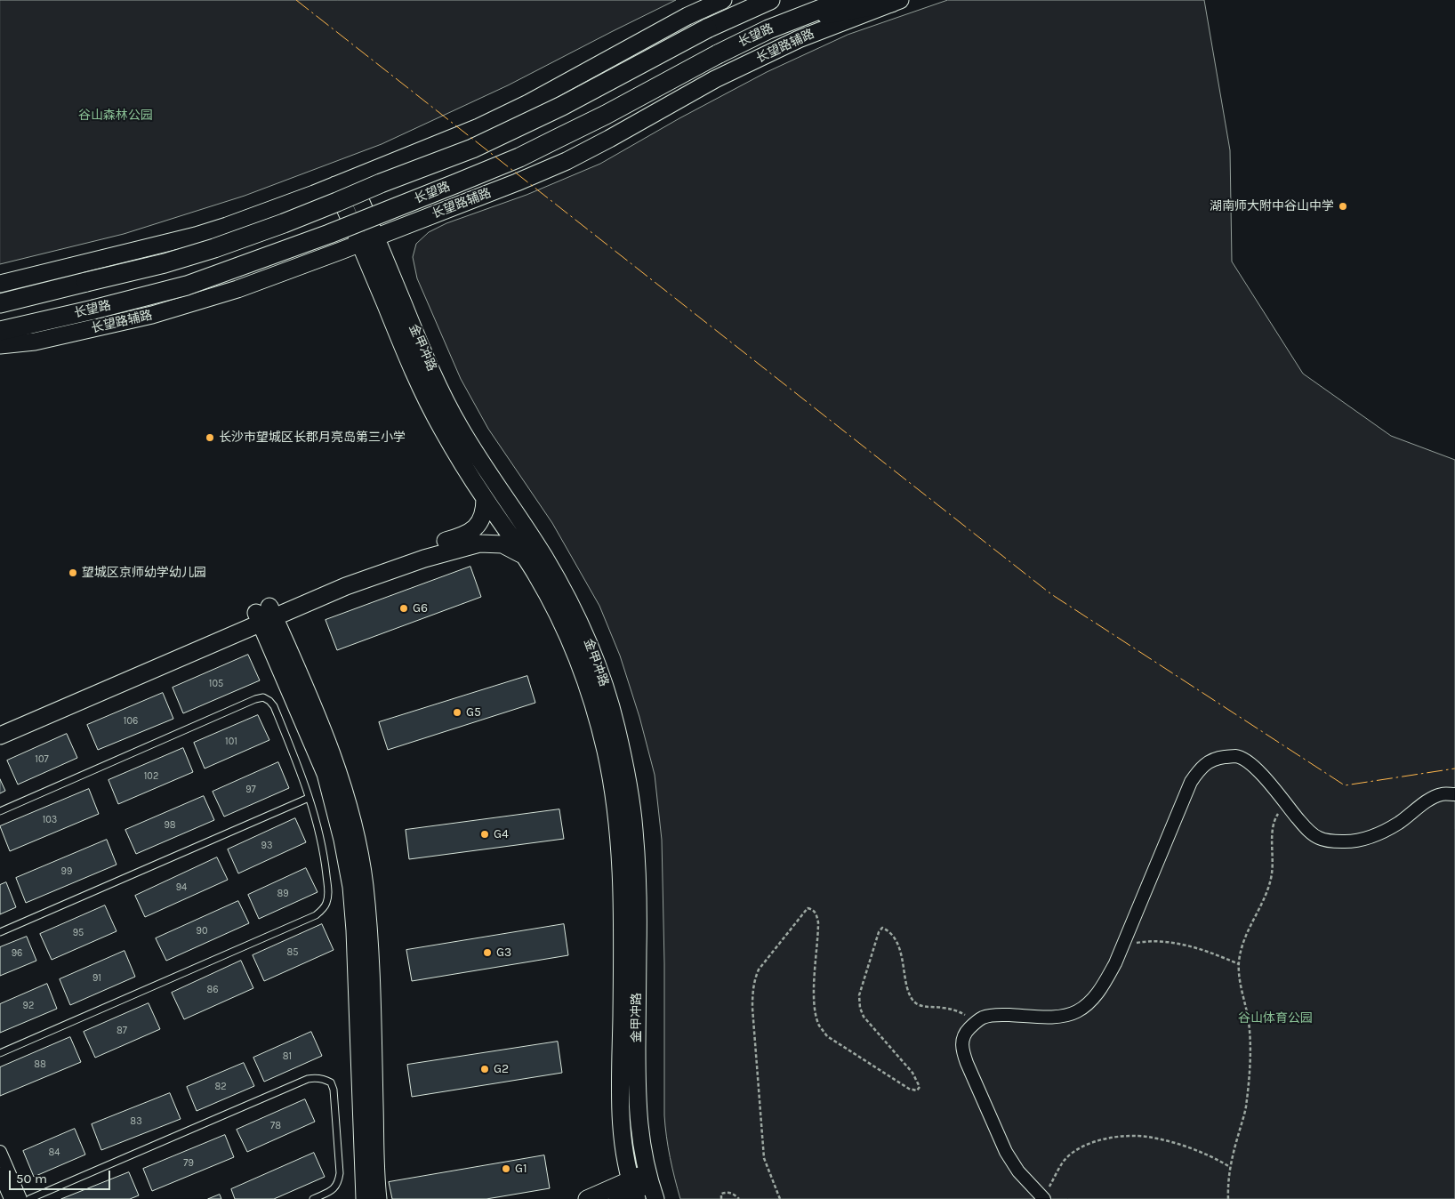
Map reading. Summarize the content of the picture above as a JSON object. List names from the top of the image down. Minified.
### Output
{"streets":{"main road":["长望路"],"street":["长望路辅路","金甲冲路"]},"crossings":[["长望路辅路","金甲冲路"]],"parks":["谷山森林公园","谷山体育公园"],"places":["湖南师大附中谷山中学","长沙市望城区长郡月亮岛第三小学","望城区京师幼学幼儿园","G6","G5","G4","G3","G2","G1"],"house_numbers":["105","106","101","107","102","97","103","98","93","99","94","89","90","95","85","96","91","86","92","87","81","88","82","83","78","84","79"],"scale_bar":"50 m"}
